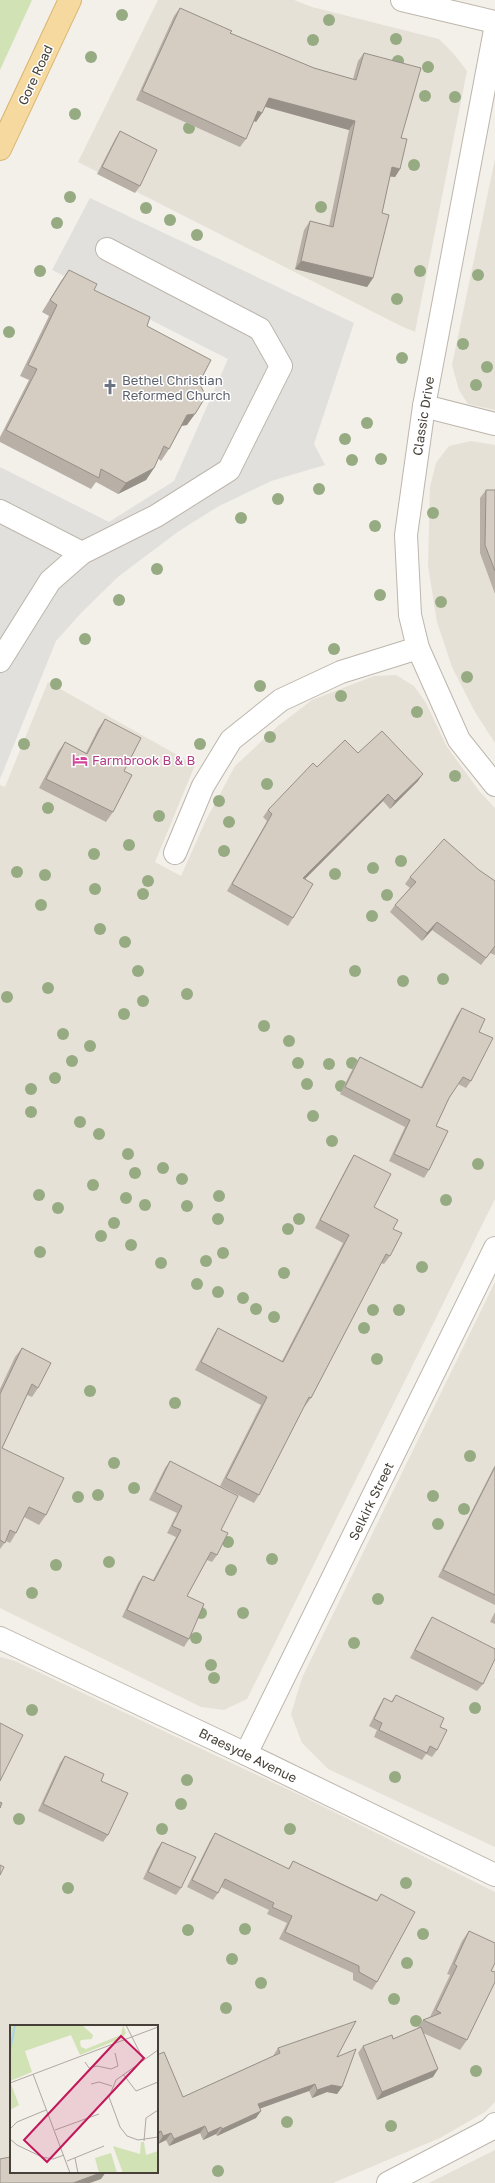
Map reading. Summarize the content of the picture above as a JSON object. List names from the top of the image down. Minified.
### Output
{"streets":{"main road":["Gore Road"],"street":["Classic Drive","Selkirk Street","Braesyde Avenue"]},"crossings":[["Selkirk Street","Braesyde Avenue"]],"places":{"church":["Bethel Christian Reformed Church"],"hotel":["Farmbrook B & B"]}}
